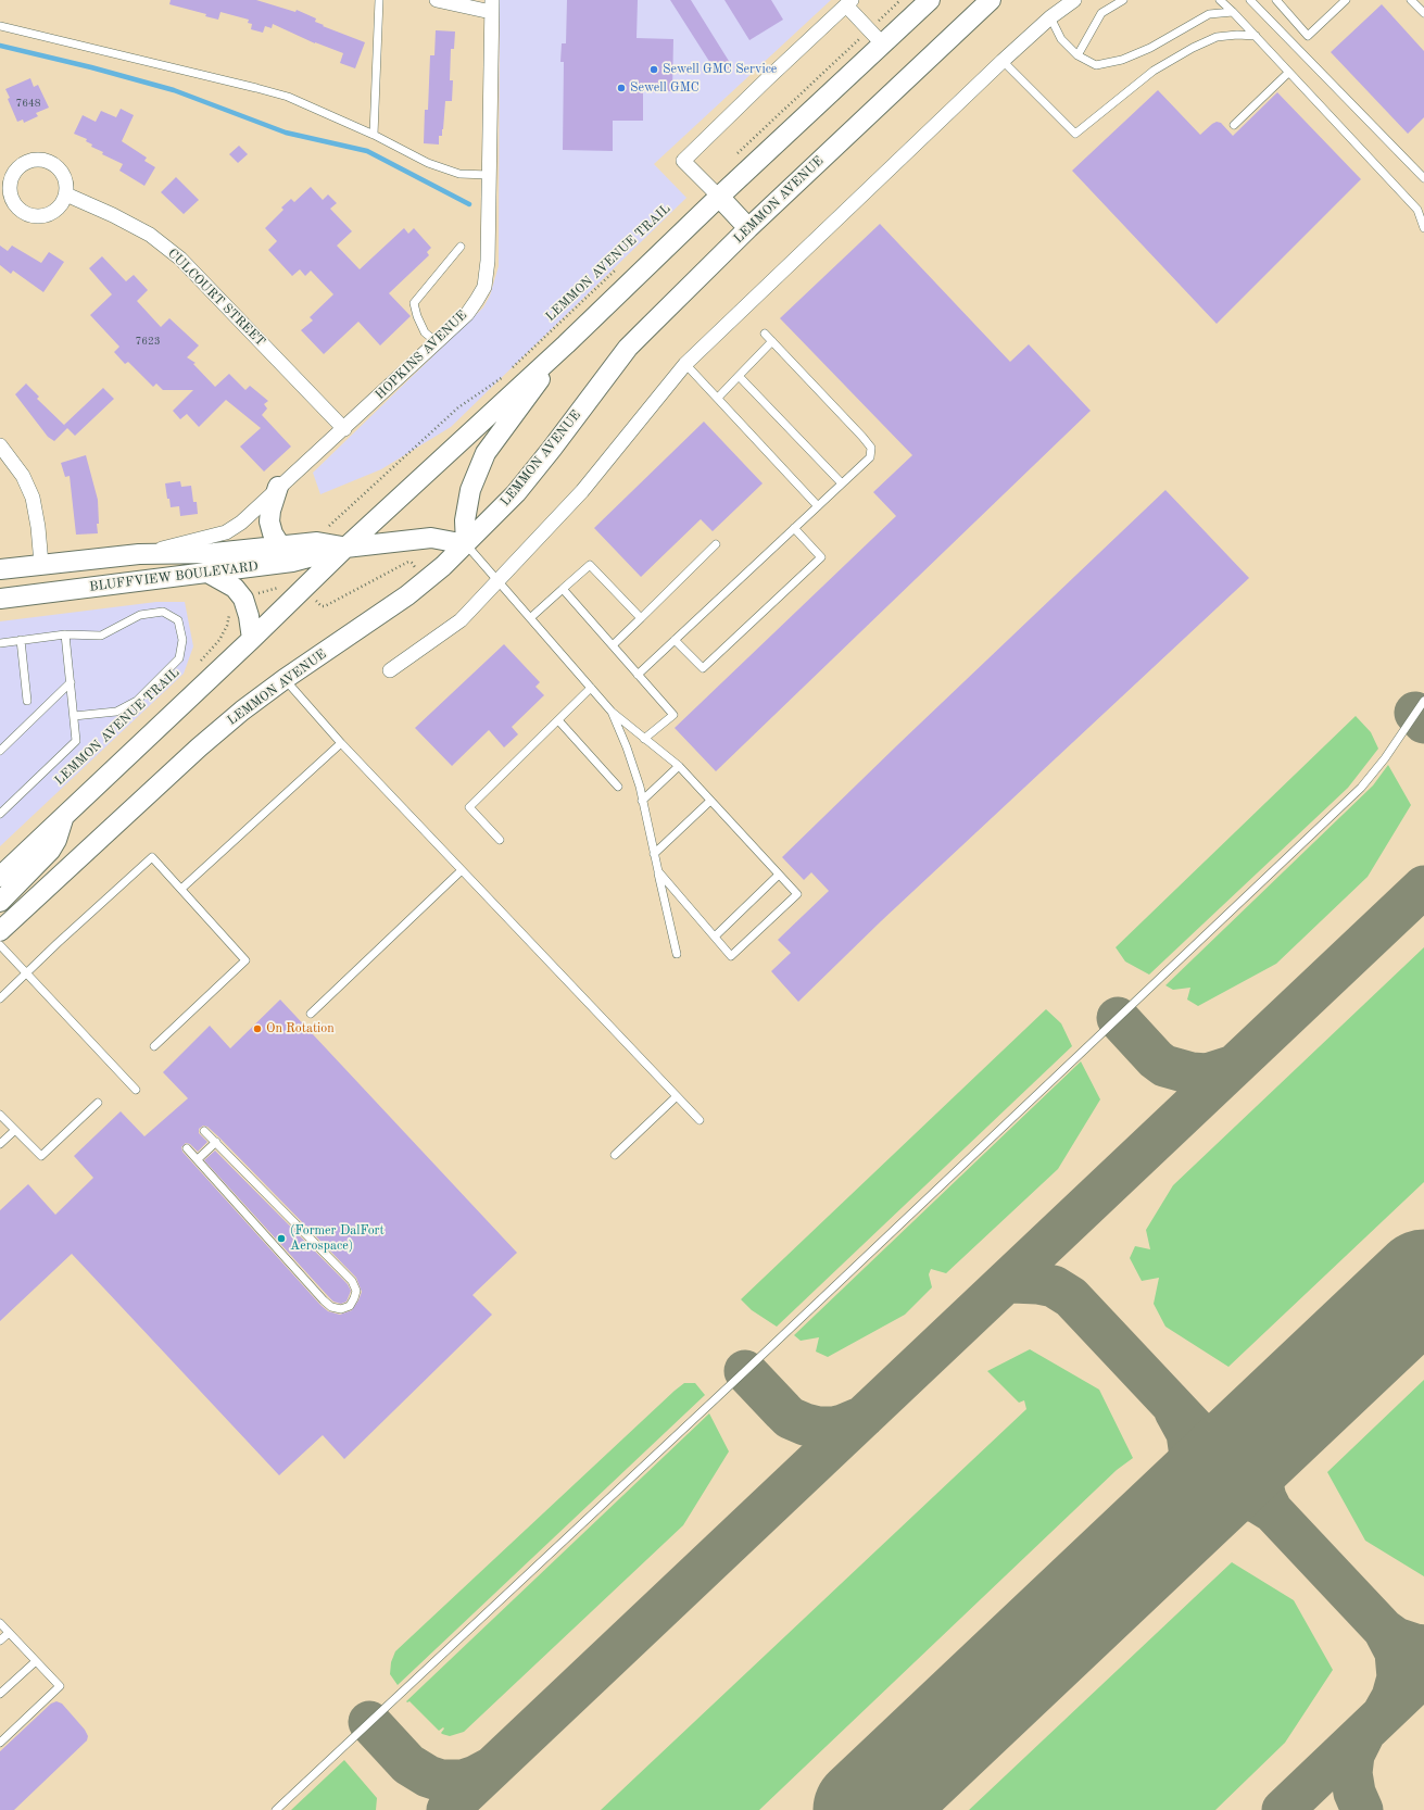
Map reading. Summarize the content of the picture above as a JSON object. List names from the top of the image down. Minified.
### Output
{"streets":{"main road":["LEMMON AVENUE","BLUFFVIEW BOULEVARD"],"street":["CULCOURT STREET","HOPKINS AVENUE"],"path":["LEMMON AVENUE TRAIL"]},"crossings":[["LEMMON AVENUE","BLUFFVIEW BOULEVARD"],["CULCOURT STREET","HOPKINS AVENUE"],["HOPKINS AVENUE","BLUFFVIEW BOULEVARD"]],"places":["Sewell GMC Service","Sewell GMC","On Rotation","(Former DalFort Aerospace)"],"house_numbers":["7648","7623"]}
